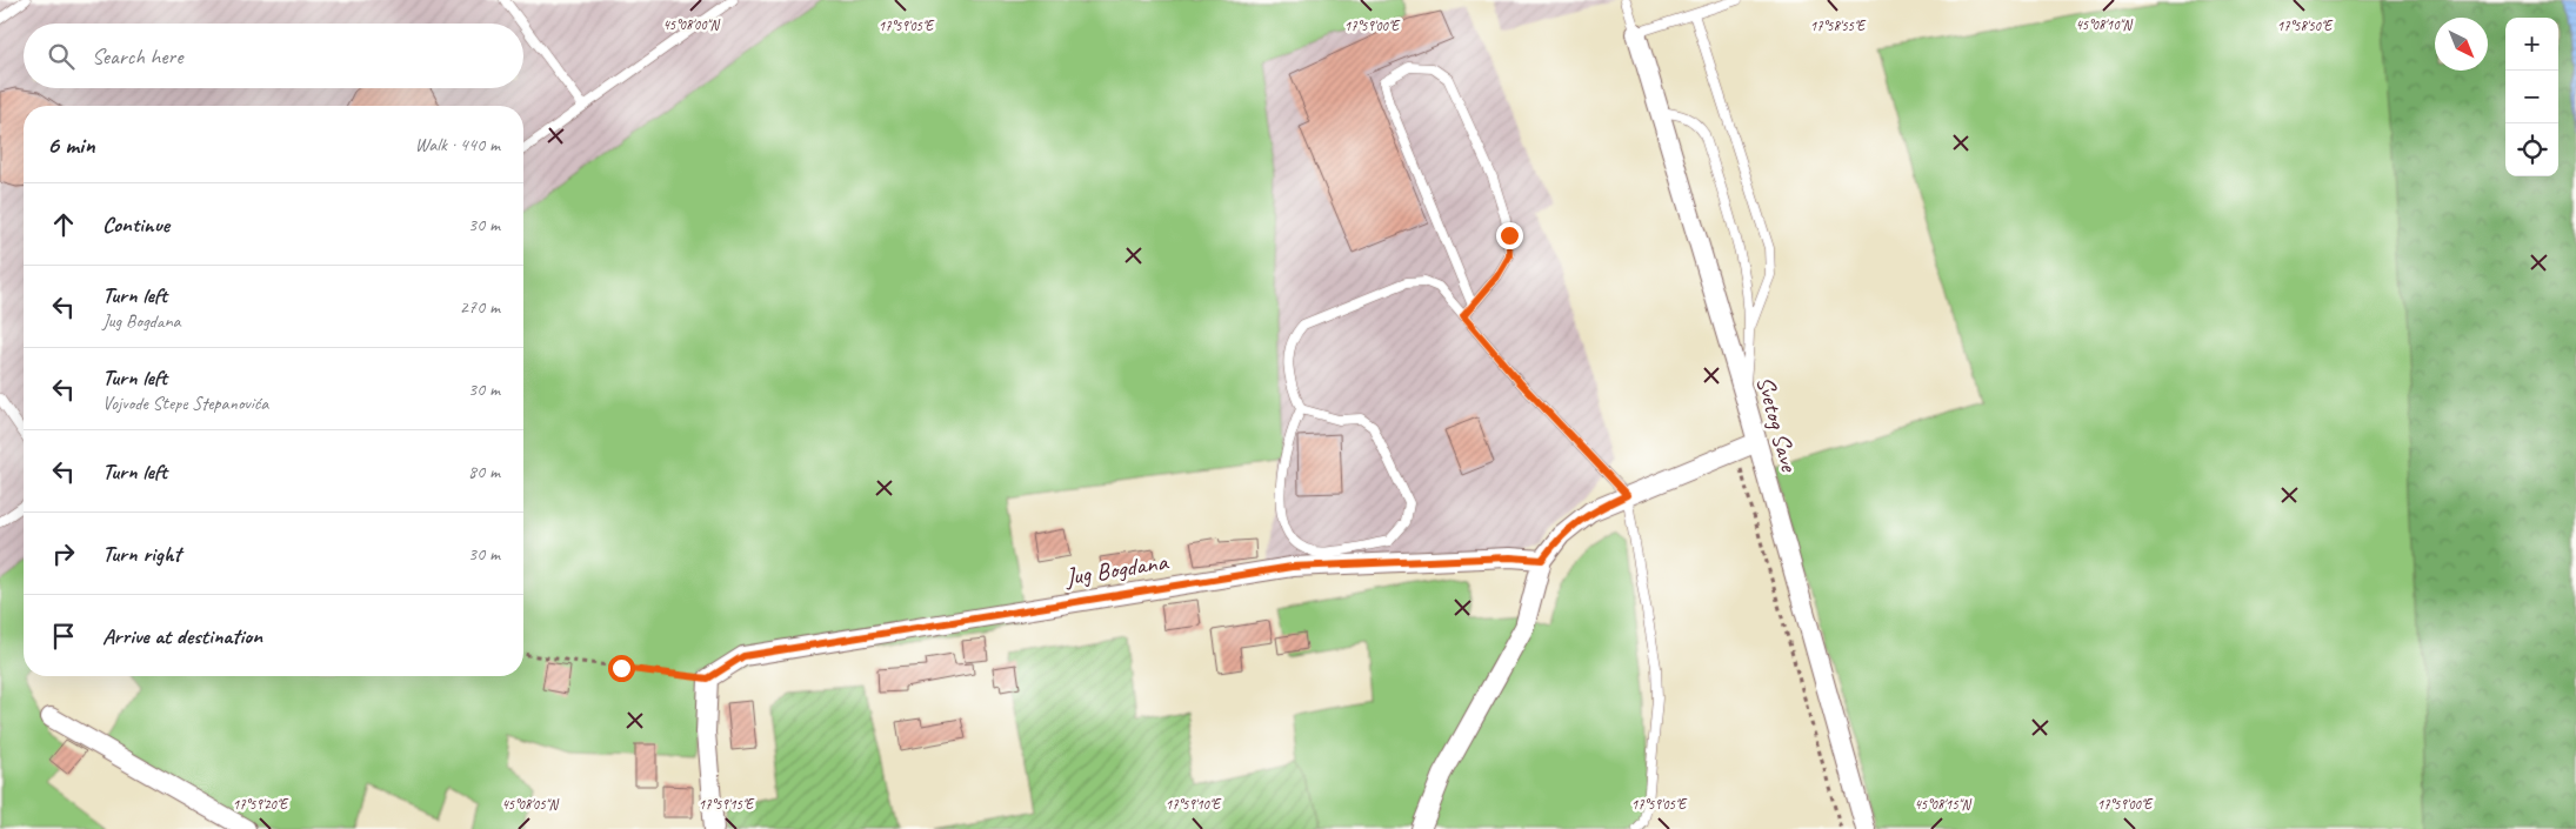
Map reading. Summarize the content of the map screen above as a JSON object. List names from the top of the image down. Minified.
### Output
{"streets":{"street":["Svetog Save","Jug Bogdana"]},"north":"bottom right","page":{"map_buttons":["+","−"],"search":"Search here","heading":["6 min","Walk · 440 m"],"list":[["Continue","30 m"],["Turn left","Jug Bogdana","270 m"],["Turn left","Vojvode Stepe Stepanovića","30 m"],["Turn left","80 m"],["Turn right","30 m"],"Arrive at destination"]},"coordinates":["45°08'00\"N","45°08'10\"N","17°59'05\"E","17°59'00\"E","17°58'55\"E","17°58'50\"E","17°59'20\"E","17°59'15\"E","17°59'10\"E","45°08'05\"N","45°08'15\"N"]}
